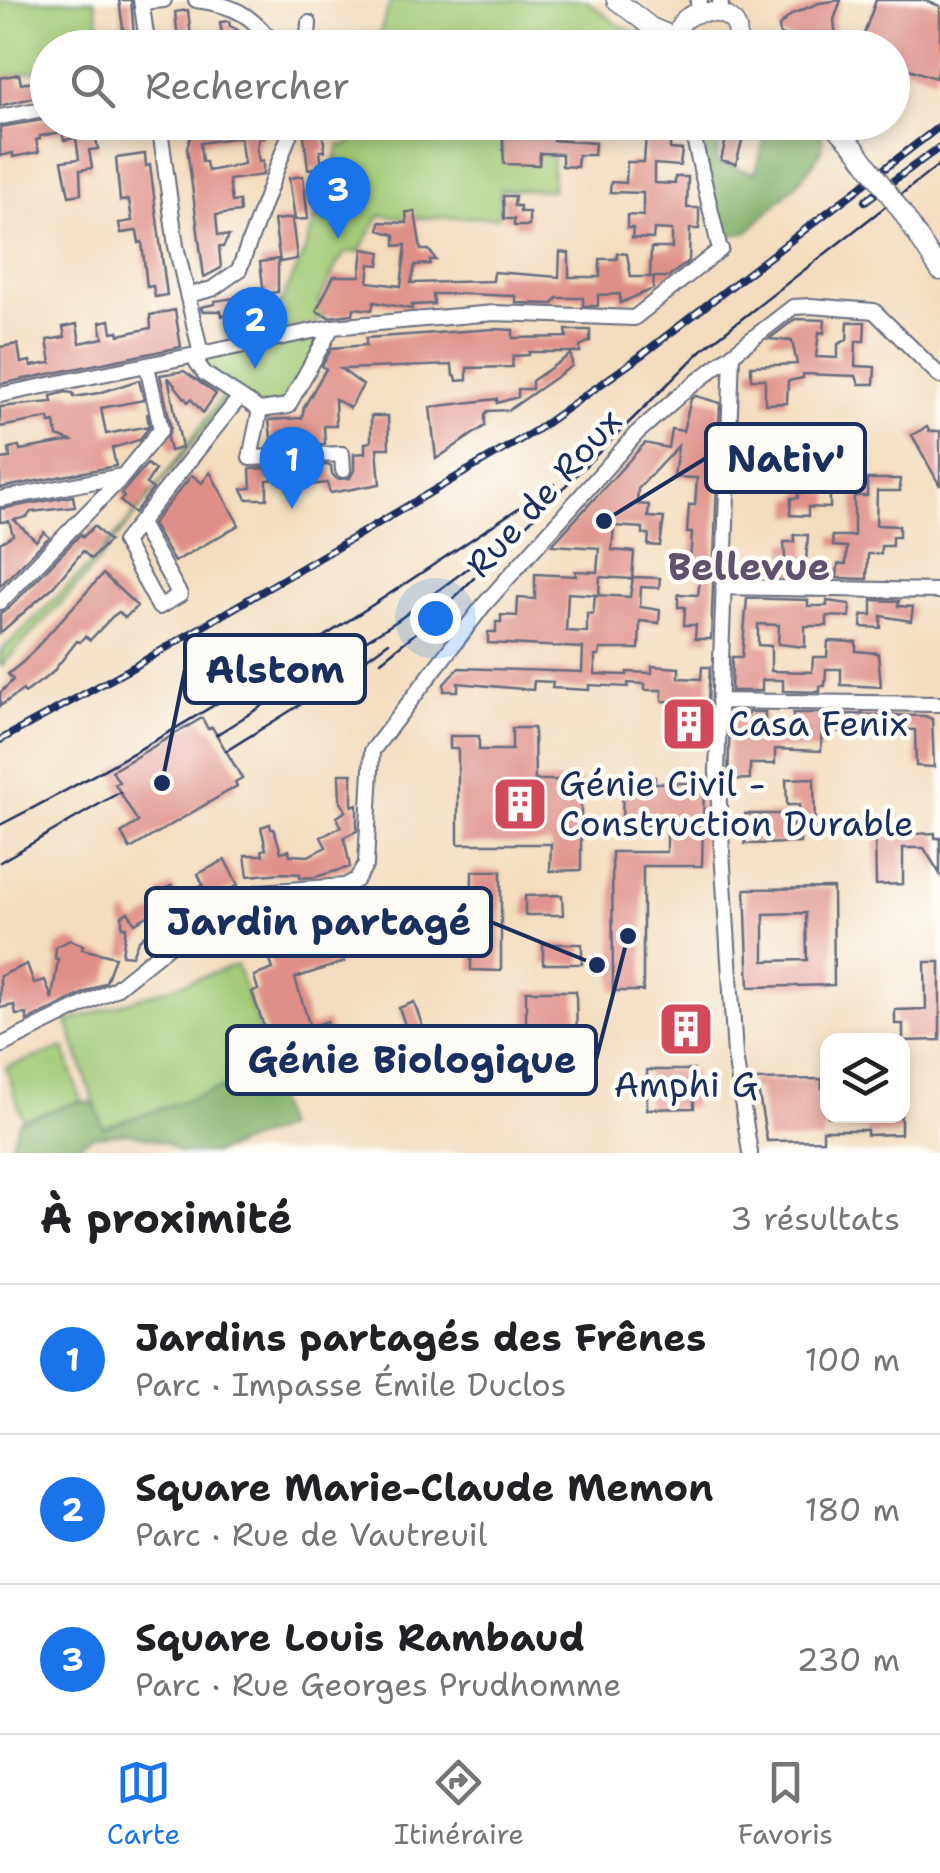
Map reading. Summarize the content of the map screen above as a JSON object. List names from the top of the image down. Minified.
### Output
{"streets":{"street":["Rue de Roux"]},"districts":["Bellevue"],"places":{"other":["Nativ'","Alstom","Génie Biologique","Jardin partagé"],"building":["Casa Fenix","Génie Civil - Construction Durable","Amphi G"]},"page":{"search":"Rechercher","pins":["3","2","1"],"heading":["À proximité","3 résultats"],"list":[{"mark":"1","name":"Jardins partagés des Frênes","note":"Parc · Impasse Émile Duclos","value":"100 m"},{"mark":"2","name":"Square Marie-Claude Memon","note":"Parc · Rue de Vautreuil","value":"180 m"},{"mark":"3","name":"Square Louis Rambaud","note":"Parc · Rue Georges Prudhomme","value":"230 m"}],"nav":["Carte","Itinéraire","Favoris"]}}
